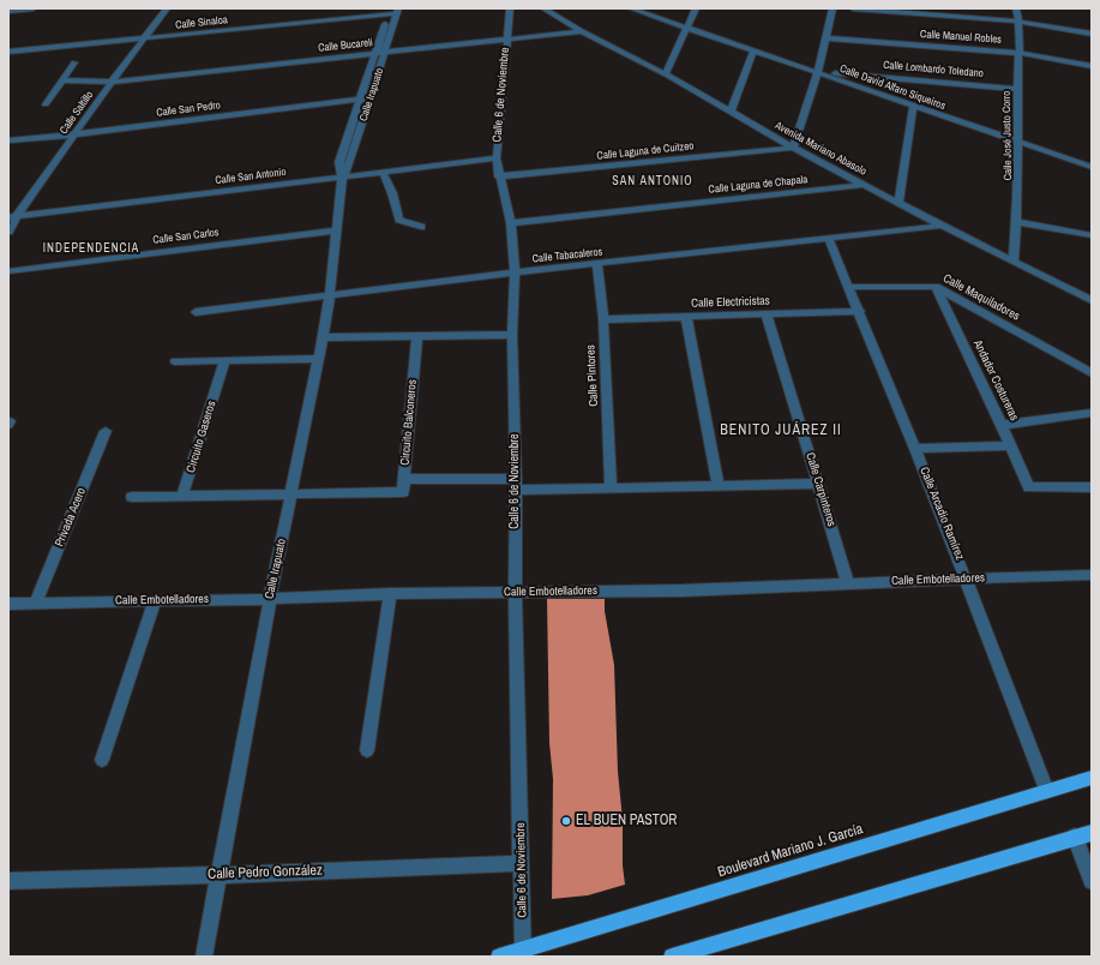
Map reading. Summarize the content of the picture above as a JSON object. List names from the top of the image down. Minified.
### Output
{"streets":{"main road":["Boulevard Mariano J. García"],"street":["Calle Sinaloa","Calle Manuel Robles","Calle Bucareli","Calle Lombardo Toledano","Calle David Alfaro Siqueiros","Calle Irapuato","Calle 6 de Noviembre","Calle San Pedro","Calle Saltillo","Calle José Justo Corro","Avenida Mariano Abasolo","Calle Laguna de Cuitzeo","Calle San Antonio","Calle Laguna de Chapala","Calle San Carlos","Calle Tabacaleros","Calle Maquiladores","Calle Electricistas","Calle Pintores","Andador Costureras","Circuito Balconeros","Circuito Gaseros","Calle Carpinteros","Calle Arcadio Ramírez","Privada Acero","Calle Embotelladores","Calle Pedro González"]},"crossings":[["Calle Sinaloa","Calle Irapuato"],["Calle Sinaloa","Calle Saltillo"],["Calle Manuel Robles","Calle José Justo Corro"],["Calle Bucareli","Calle Irapuato"],["Calle Bucareli","Calle 6 de Noviembre"],["Calle Bucareli","Calle Saltillo"],["Calle Bucareli","Avenida Mariano Abasolo"],["Calle Lombardo Toledano","Calle David Alfaro Siqueiros"],["Calle Lombardo Toledano","Calle José Justo Corro"],["Calle David Alfaro Siqueiros","Calle José Justo Corro"],["Calle Irapuato","Calle San Pedro"],["Calle Irapuato","Calle San Antonio"],["Calle Irapuato","Calle San Carlos"],["Calle Irapuato","Calle Tabacaleros"],["Calle Irapuato","Circuito Balconeros"],["Calle Irapuato","Calle Embotelladores"],["Calle Irapuato","Calle Pedro González"],["Calle 6 de Noviembre","Calle Laguna de Cuitzeo"],["Calle 6 de Noviembre","Calle San Antonio"],["Calle 6 de Noviembre","Calle Laguna de Chapala"],["Calle 6 de Noviembre","Calle Tabacaleros"],["Calle 6 de Noviembre","Calle Embotelladores"],["Calle 6 de Noviembre","Boulevard Mariano J. García"],["Calle 6 de Noviembre","Calle Pedro González"],["Calle San Pedro","Calle Saltillo"],["Calle Saltillo","Calle San Antonio"],["Calle José Justo Corro","Avenida Mariano Abasolo"],["Avenida Mariano Abasolo","Calle Laguna de Cuitzeo"],["Avenida Mariano Abasolo","Calle Laguna de Chapala"],["Avenida Mariano Abasolo","Calle Tabacaleros"],["Calle Tabacaleros","Calle Pintores"],["Calle Tabacaleros","Calle Arcadio Ramírez"],["Calle Maquiladores","Andador Costureras"],["Calle Maquiladores","Calle Arcadio Ramírez"],["Calle Electricistas","Calle Pintores"],["Calle Electricistas","Calle Carpinteros"],["Calle Electricistas","Calle Arcadio Ramírez"],["Calle Carpinteros","Calle Embotelladores"],["Calle Arcadio Ramírez","Calle Embotelladores"],["Calle Arcadio Ramírez","Boulevard Mariano J. García"],["Privada Acero","Calle Embotelladores"]],"districts":["SAN ANTONIO","INDEPENDENCIA","BENITO JUÁREZ II"],"places":["EL BUEN PASTOR"]}
